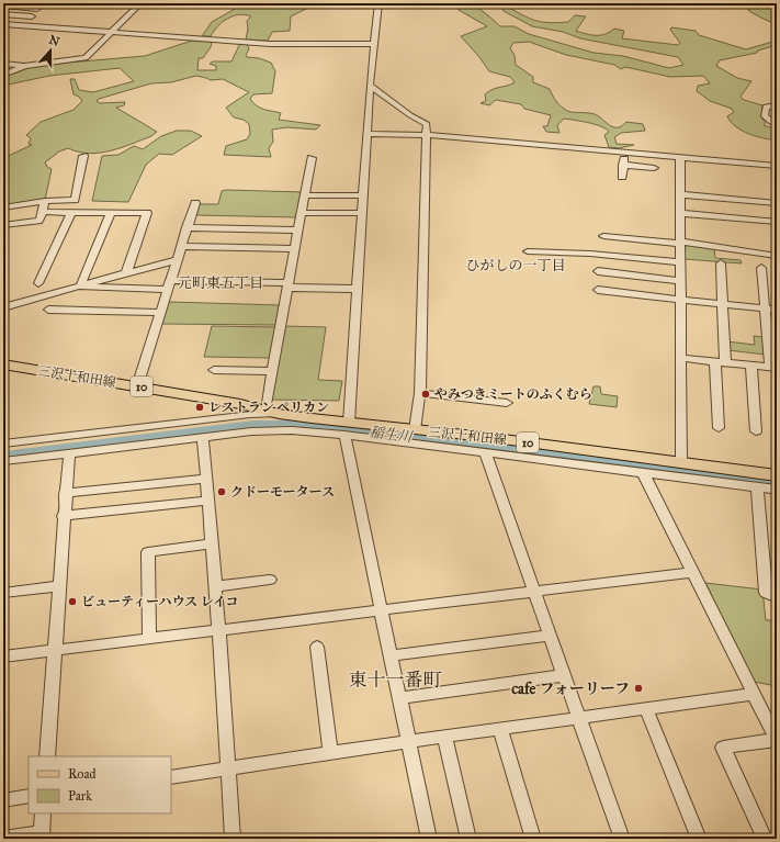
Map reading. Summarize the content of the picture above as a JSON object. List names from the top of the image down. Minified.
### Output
{"streets":{"main road":["三沢十和田線","10"]},"crossings":[["三沢十和田線","10"]],"districts":["ひがしの一丁目","元町東五丁目","東十一番町"],"water":["稲生川"],"places":["やみつきミートのふくむら","レストラン ペリカン","クドーモータース","ビューティーハウス レイコ","cafe フォーリーフ"],"legend":["Road","Park"],"north":"top"}
